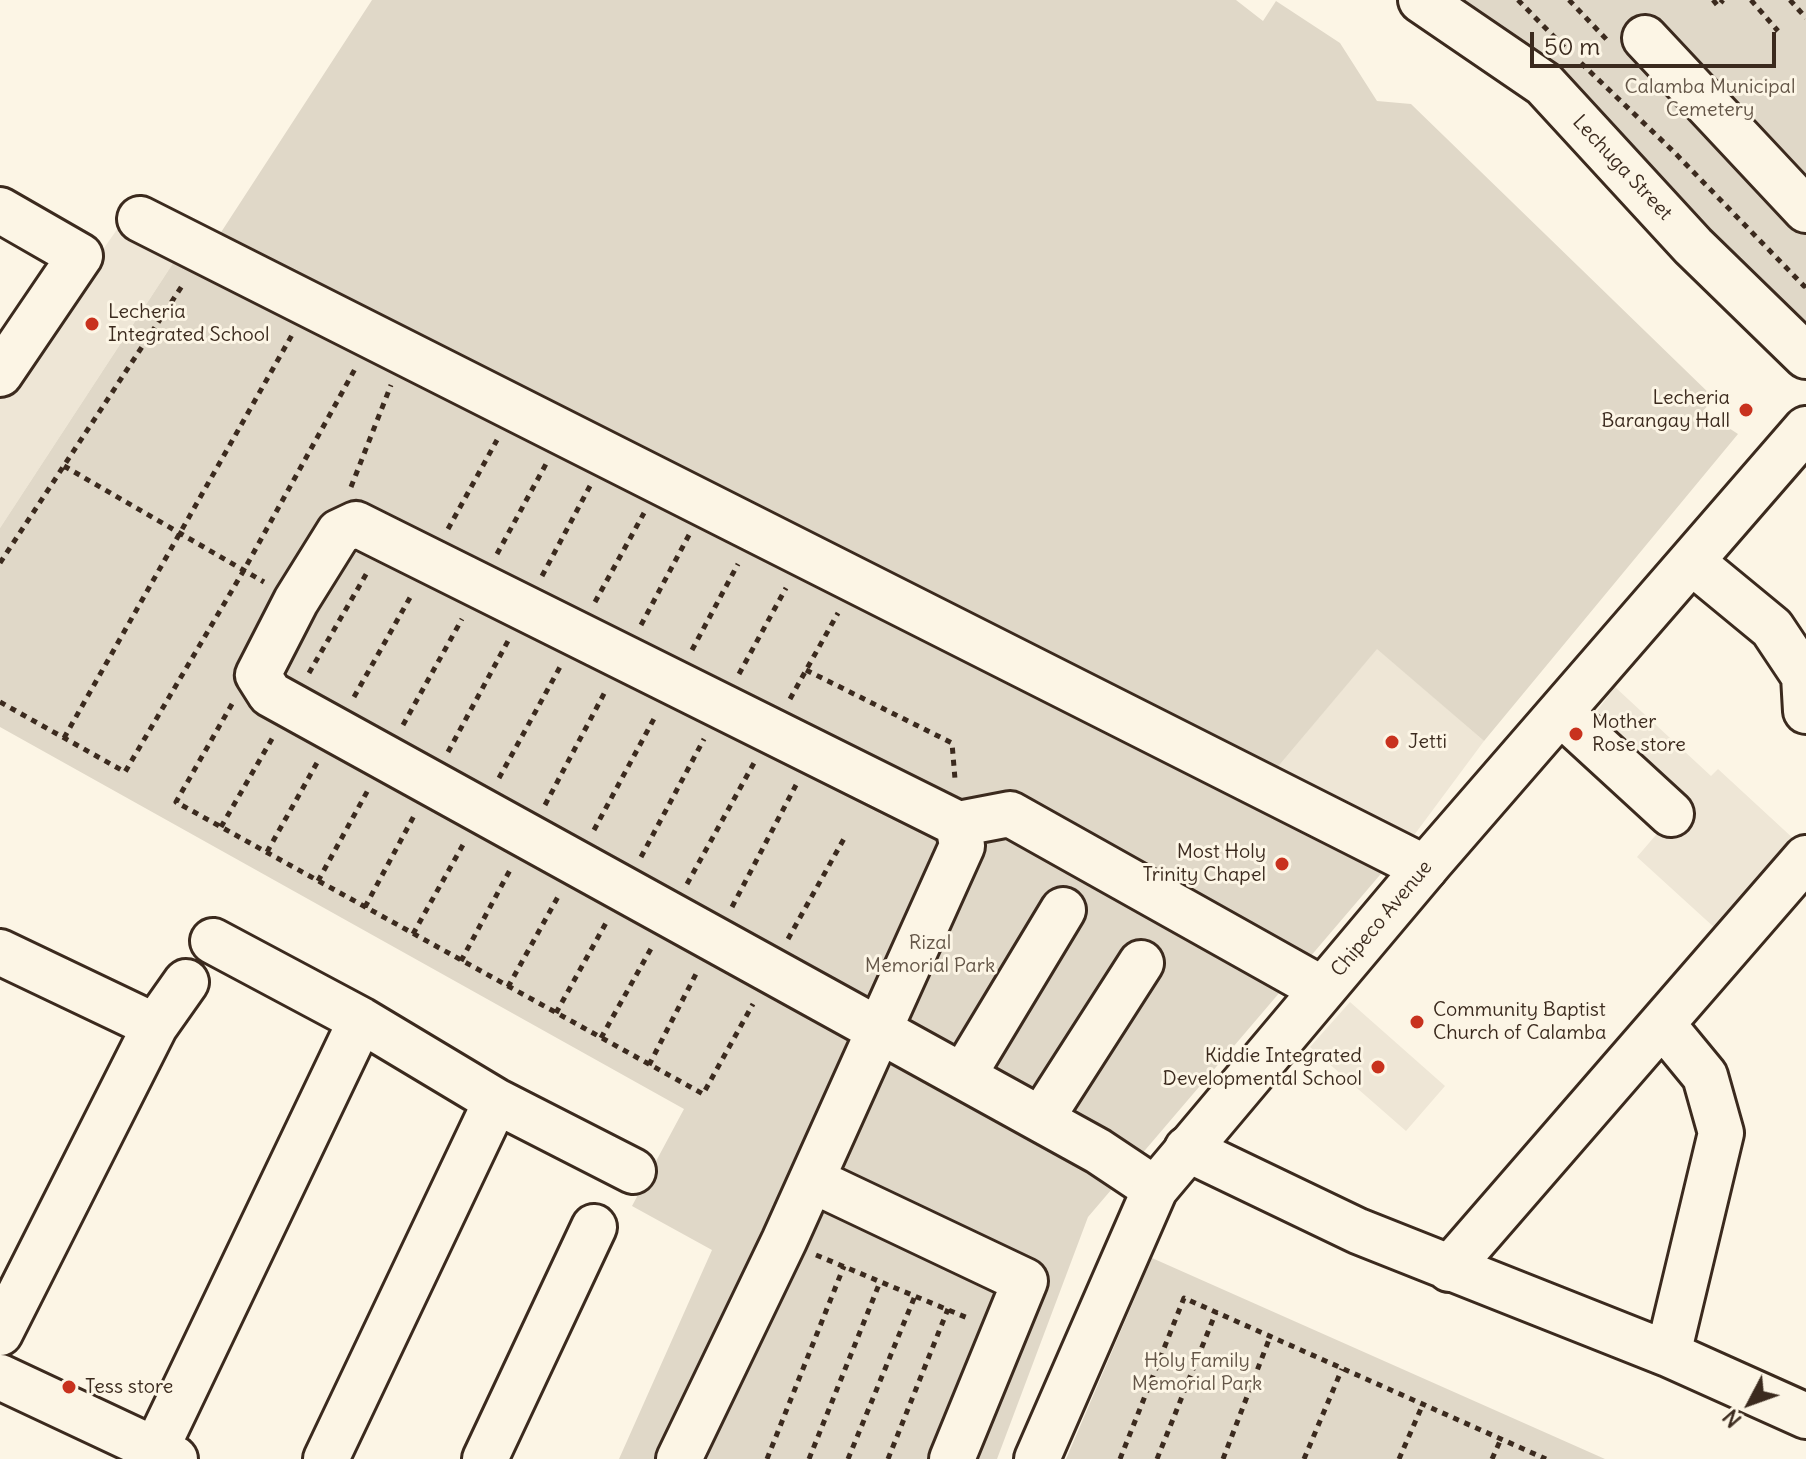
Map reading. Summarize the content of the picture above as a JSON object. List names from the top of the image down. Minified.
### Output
{"streets":{"street":["Lechuga Street","Chipeco Avenue"]},"parks":["Calamba Municipal Cemetery","Rizal Memorial Park","Holy Family Memorial Park"],"places":["Lecheria Integrated School","Lecheria Barangay Hall","Mother Rose store","Jetti","Most Holy Trinity Chapel","Community Baptist Church of Calamba","Kiddie Integrated Developmental School","Tess store"],"scale_bar":"50 m","north":"bottom left"}
